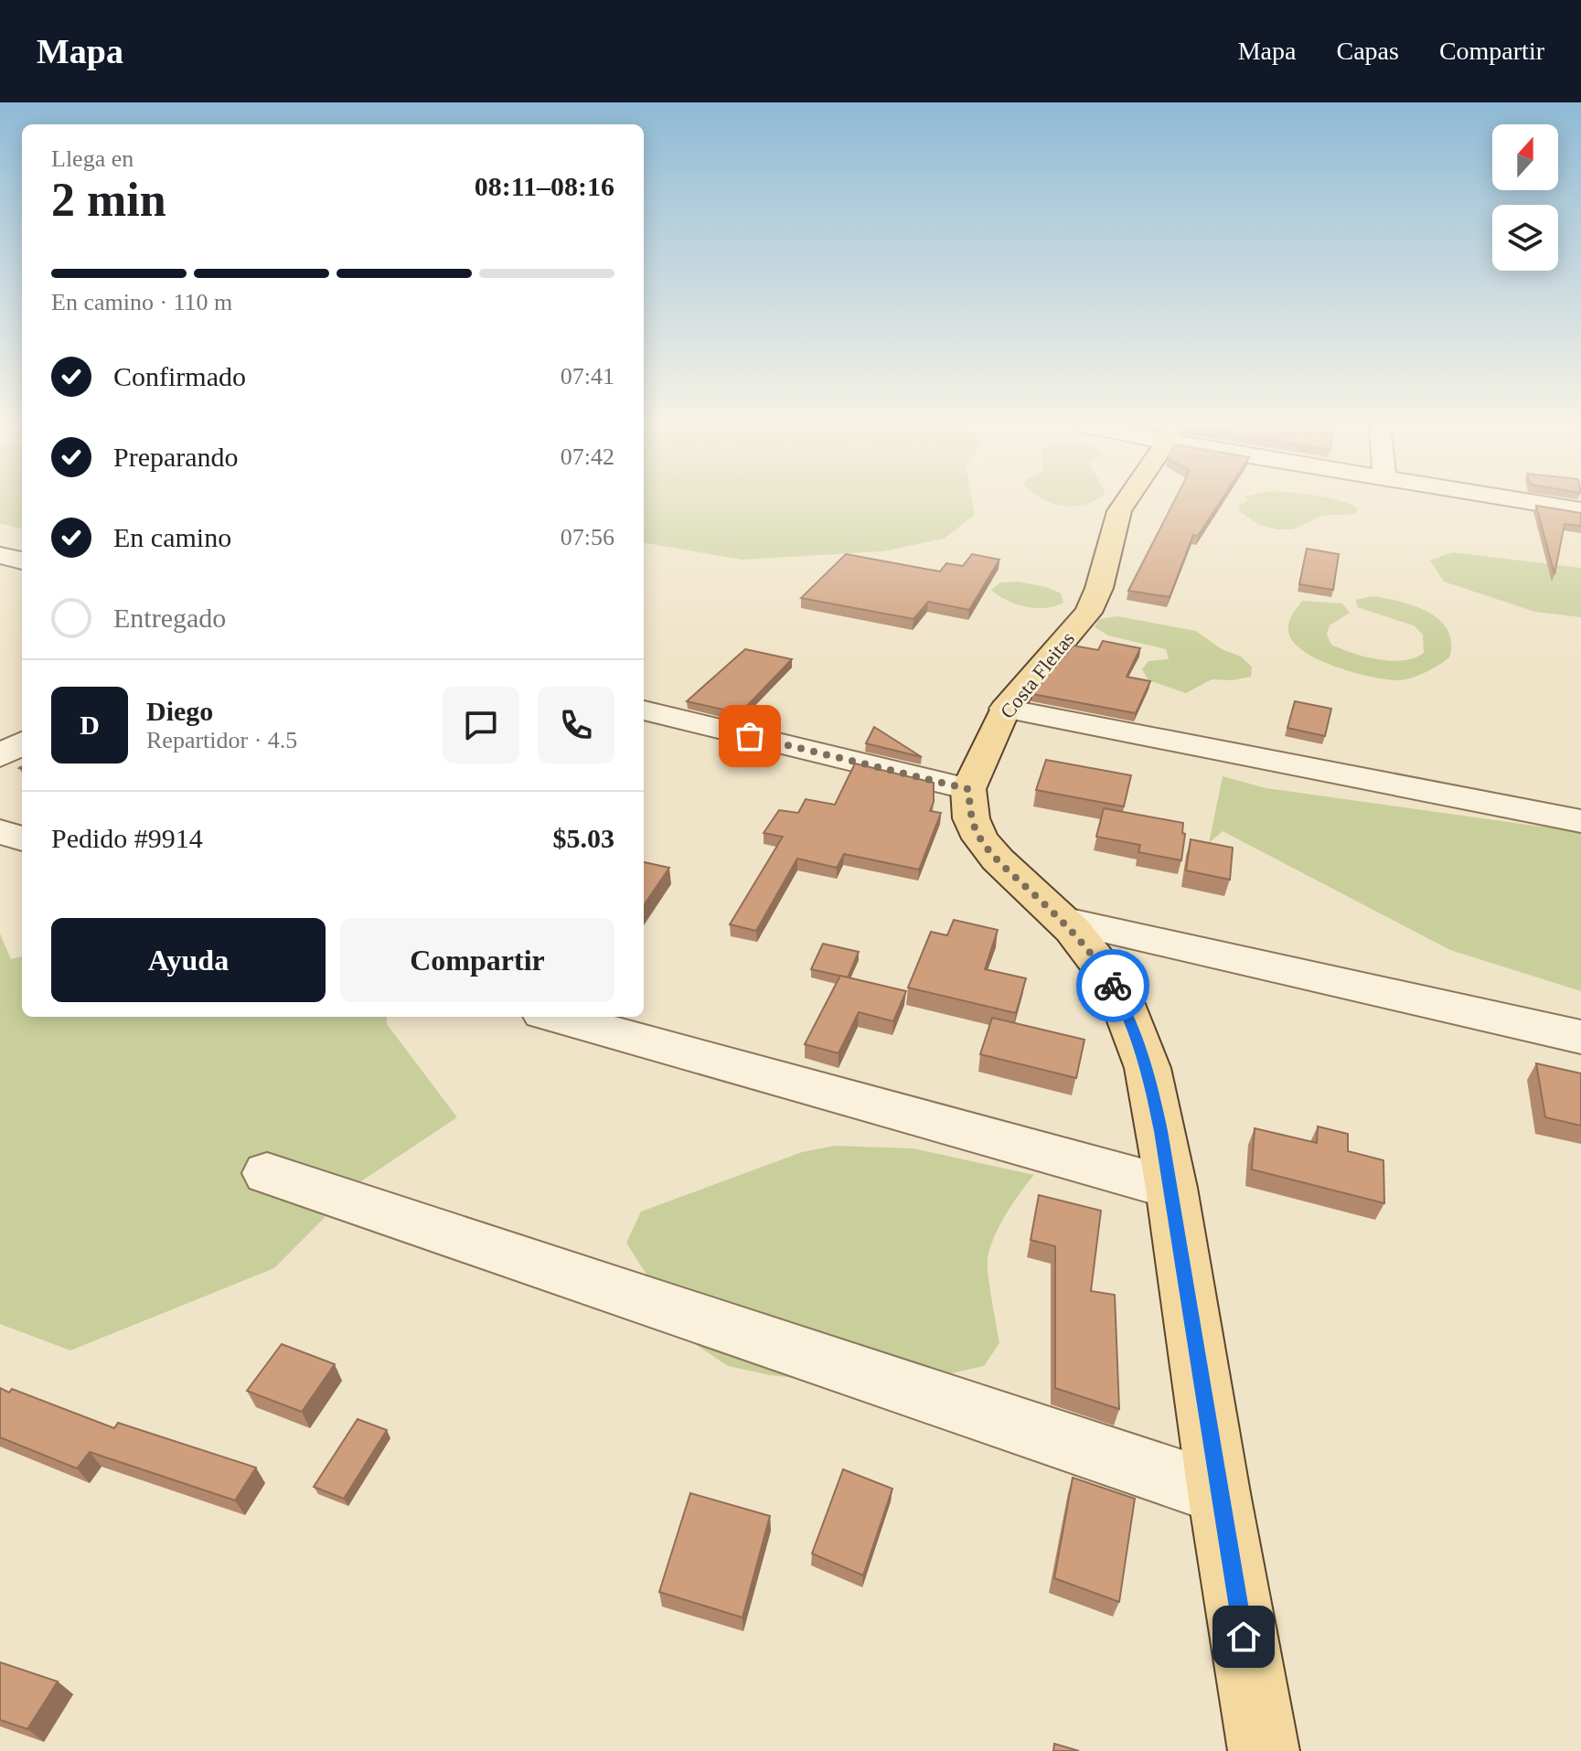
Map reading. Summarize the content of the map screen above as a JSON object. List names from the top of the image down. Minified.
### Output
{"streets":{"main road":["Costa Fleitas"]},"north":"top","page":{"header":"Mapa","nav":["Mapa","Capas","Compartir"],"heading":["2 min","Llega en","08:11–08:16"],"panel":["Diego","Repartidor · 4.5","Pedido #9914","$5.03"],"bar":"En camino · 110 m","list":[["Confirmado","07:41"],["Preparando","07:42"],["En camino","07:56"],"Entregado"],"round":"D","buttons":["Ayuda","Compartir"]}}
